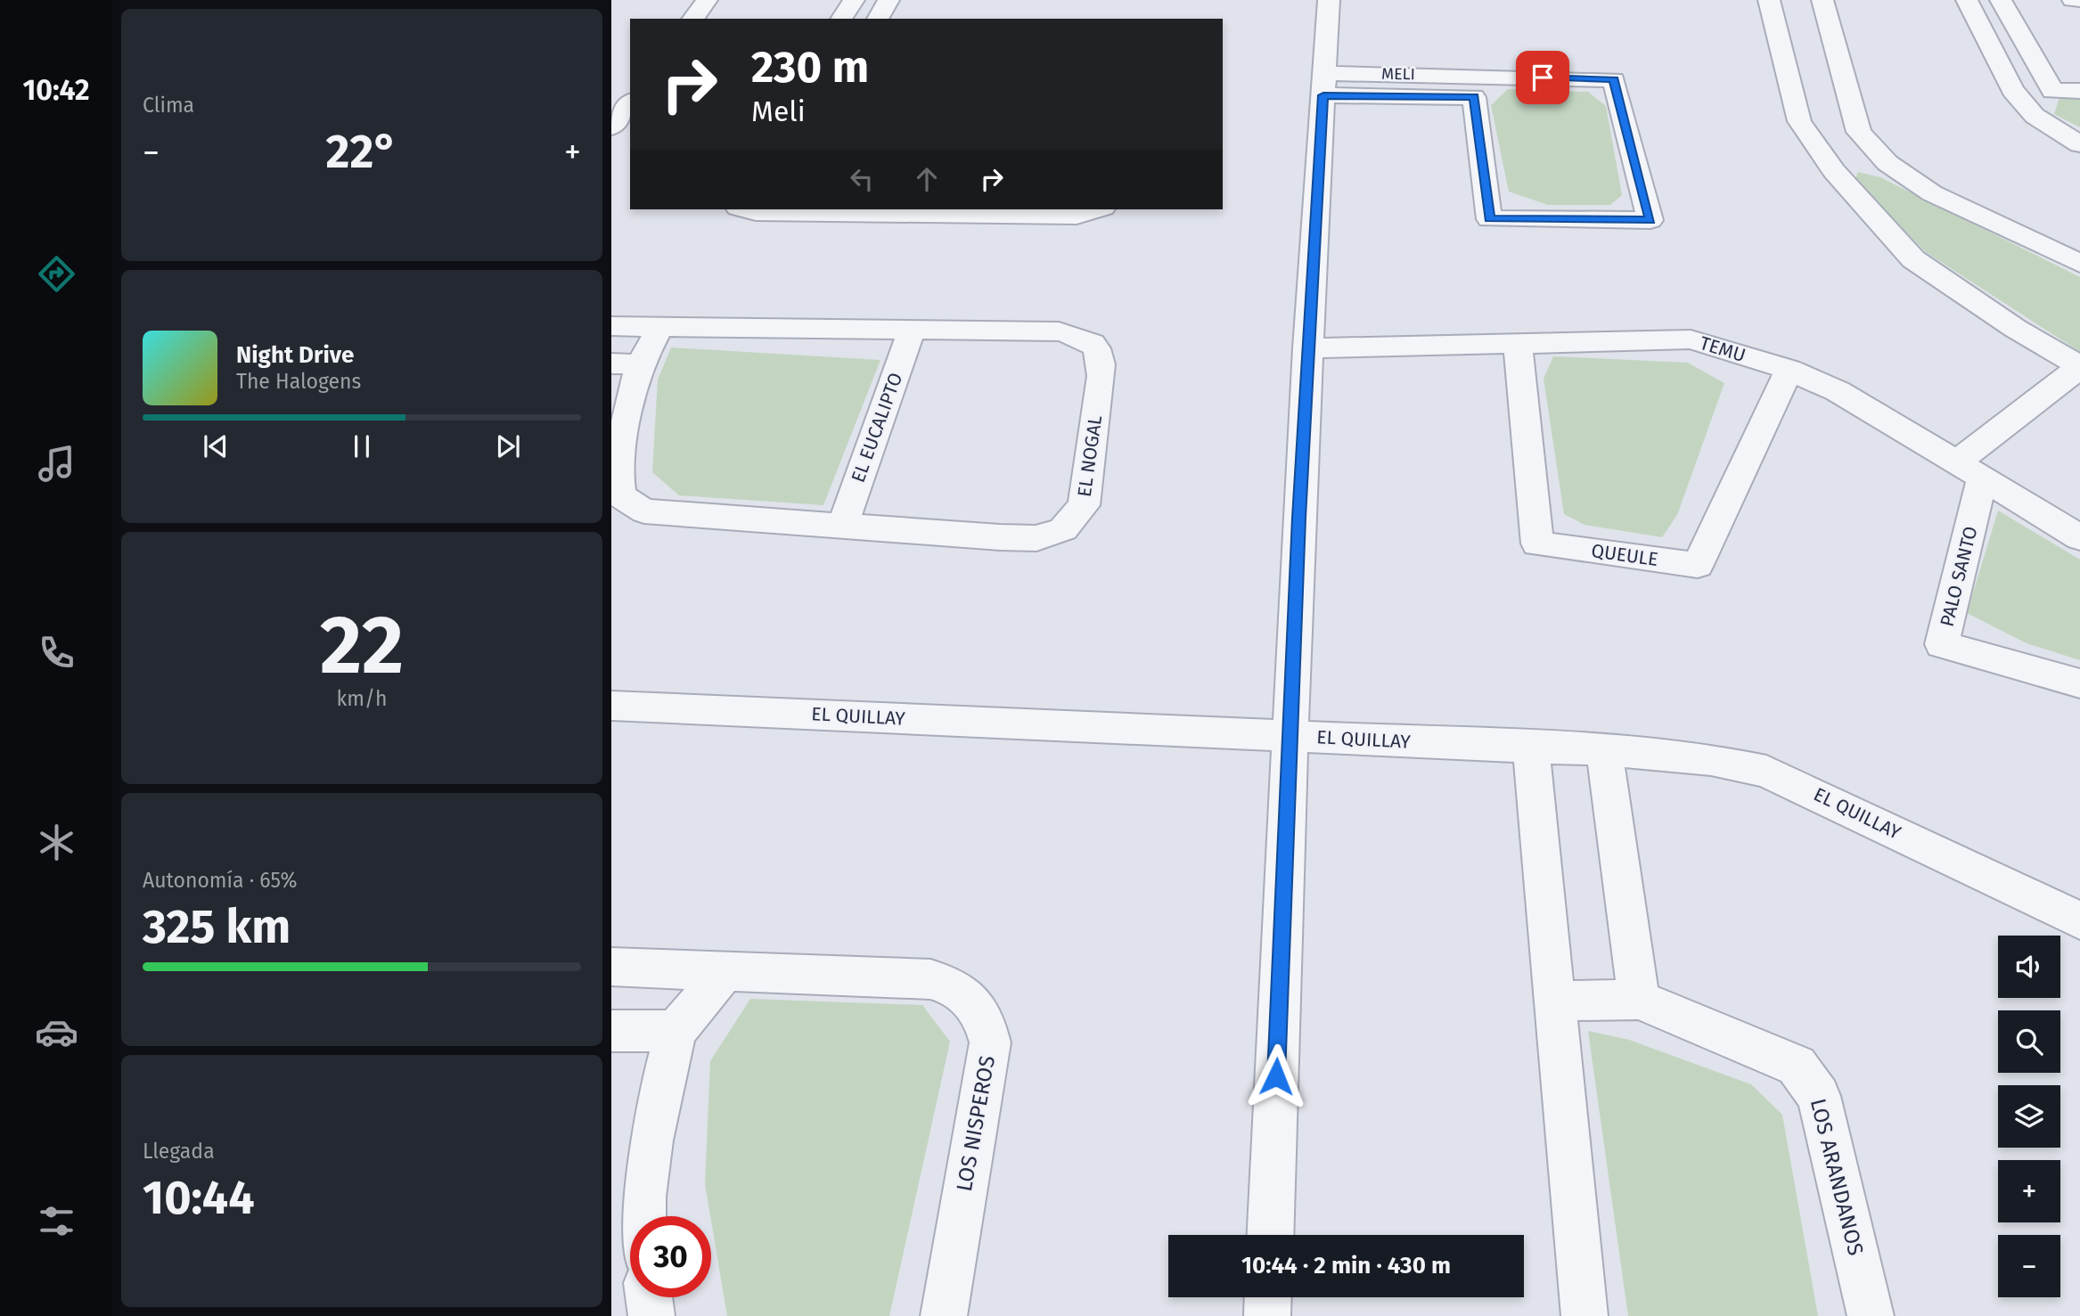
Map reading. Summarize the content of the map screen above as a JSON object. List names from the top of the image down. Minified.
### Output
{"streets":{"street":["MELI","TEMU","EL EUCALIPTO","EL NOGAL","QUEULE","PALO SANTO","EL QUILLAY","LOS NISPEROS","LOS ARANDANOS"]},"crossings":[["TEMU","QUEULE"],["TEMU","PALO SANTO"],["EL EUCALIPTO","EL NOGAL"]],"page":{"tabs":"10:42","tile":["Clima",["22","km/h"],["Autonomía · 65%","325 km"],["Llegada","10:44"]],"turn":["230 m","Meli"],"heat":["−","22°","+"],"song":["Night Drive","The Halogens"],"map_buttons":["+","−"],"limit":"30","trip":"10:44 · 2 min · 430 m"}}
